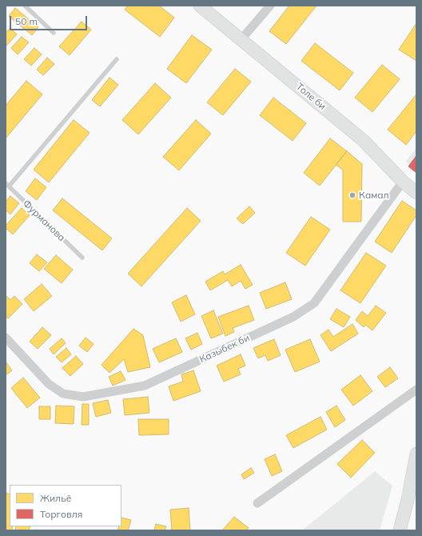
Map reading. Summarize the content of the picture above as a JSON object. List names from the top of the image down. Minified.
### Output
{"streets":{"main road":["Толе би"],"street":["Казыбек би"],"lane":["Фурманова"]},"crossings":[["Толе би","Казыбек би"]],"places":["Камал"],"legend":["Жильё","Торговля"],"scale_bar":"50 m"}
